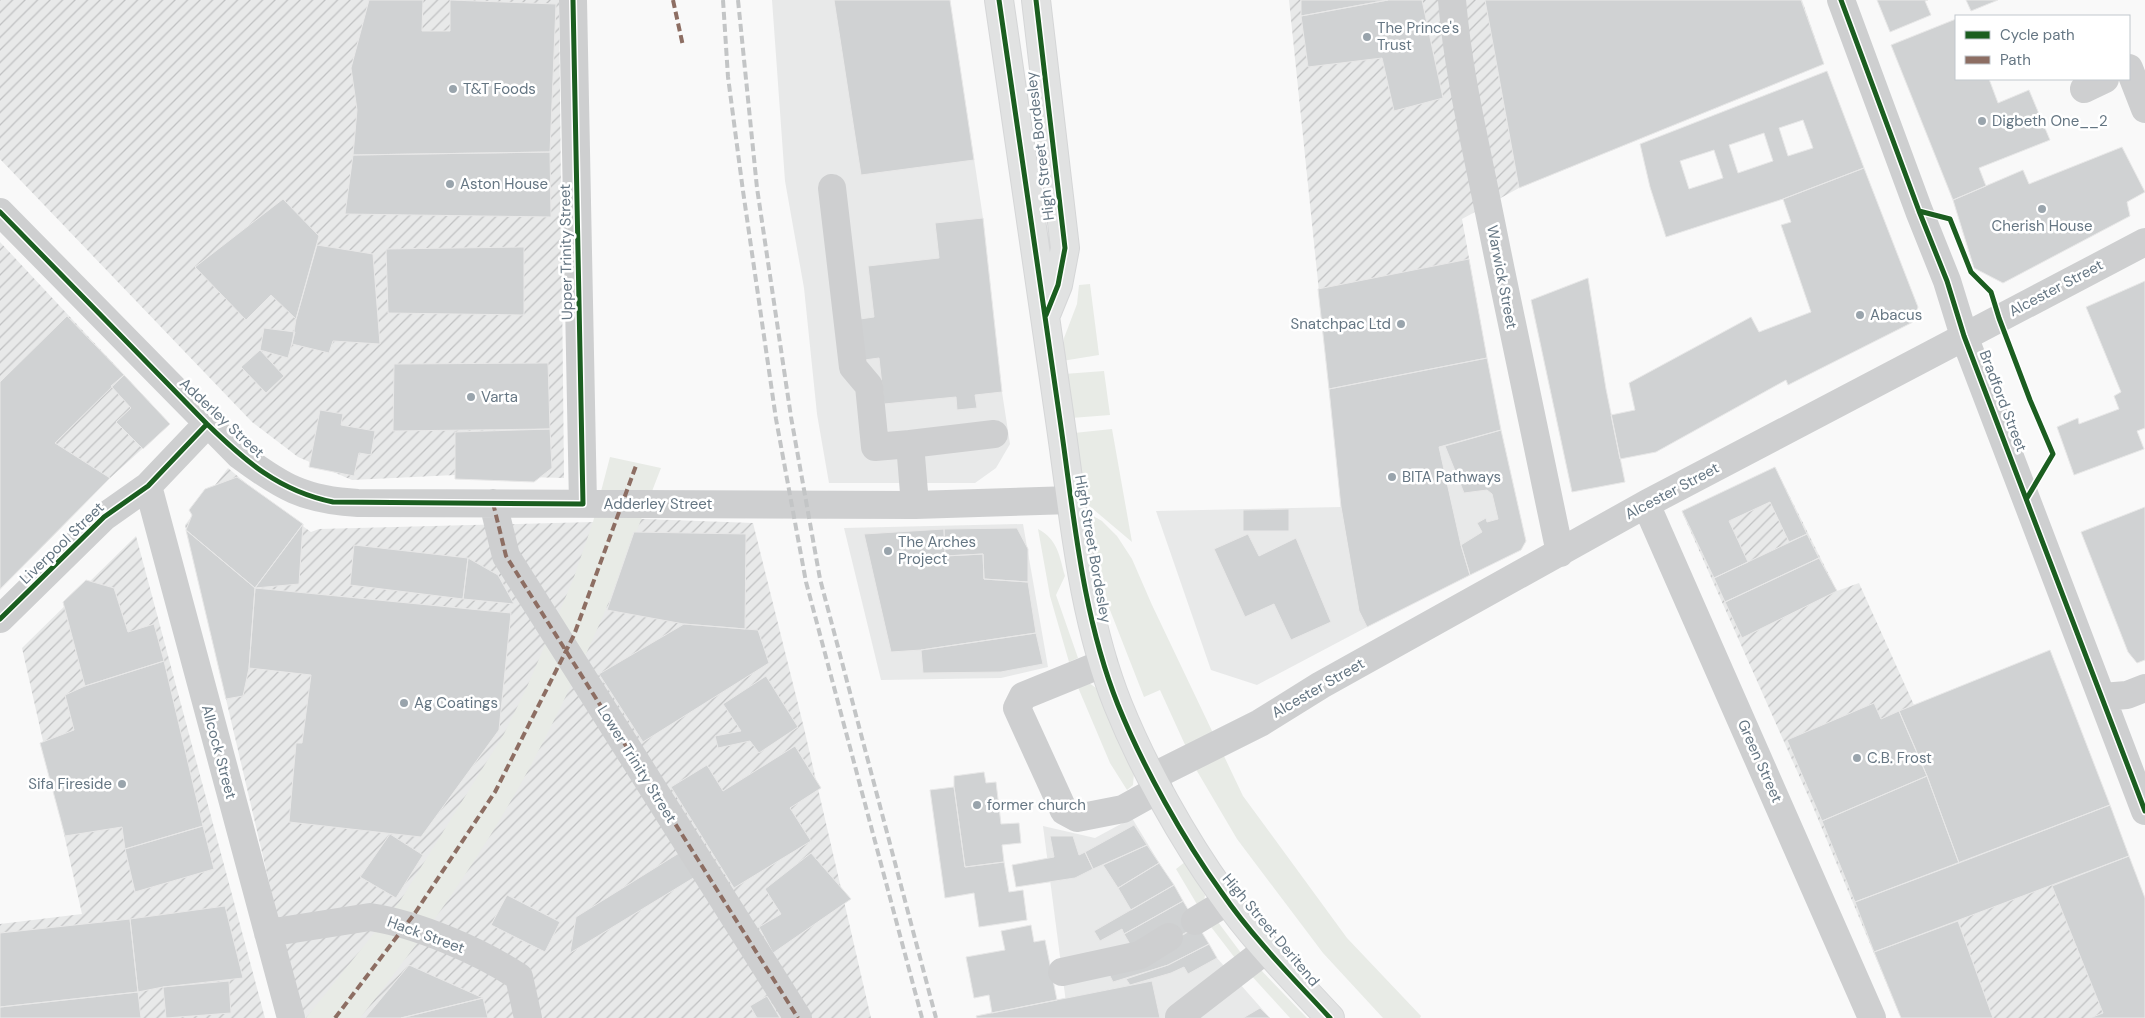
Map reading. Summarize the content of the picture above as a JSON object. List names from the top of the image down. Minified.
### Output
{"streets":{"main road":["High Street Bordesley","High Street Deritend"],"street":["Upper Trinity Street","Warwick Street","Alcester Street","Bradford Street","Adderley Street","Liverpool Street","Allcock Street","Green Street","Lower Trinity Street","Hack Street"]},"crossings":[["High Street Bordesley","Alcester Street"],["High Street Bordesley","Adderley Street"],["High Street Bordesley","High Street Deritend"],["Upper Trinity Street","Adderley Street"],["Warwick Street","Alcester Street"],["Alcester Street","Bradford Street"],["Alcester Street","Green Street"],["Alcester Street","High Street Deritend"],["Adderley Street","Liverpool Street"],["Adderley Street","Lower Trinity Street"],["Liverpool Street","Allcock Street"],["Allcock Street","Hack Street"]],"places":["The Prince's Trust","T&T Foods","Digbeth One__2","Aston House","Cherish House","Abacus","Snatchpac Ltd","Varta","BITA Pathways","The Arches Project","Ag Coatings","C.B. Frost","Sifa Fireside","former church"],"legend":["Cycle path","Path"]}
